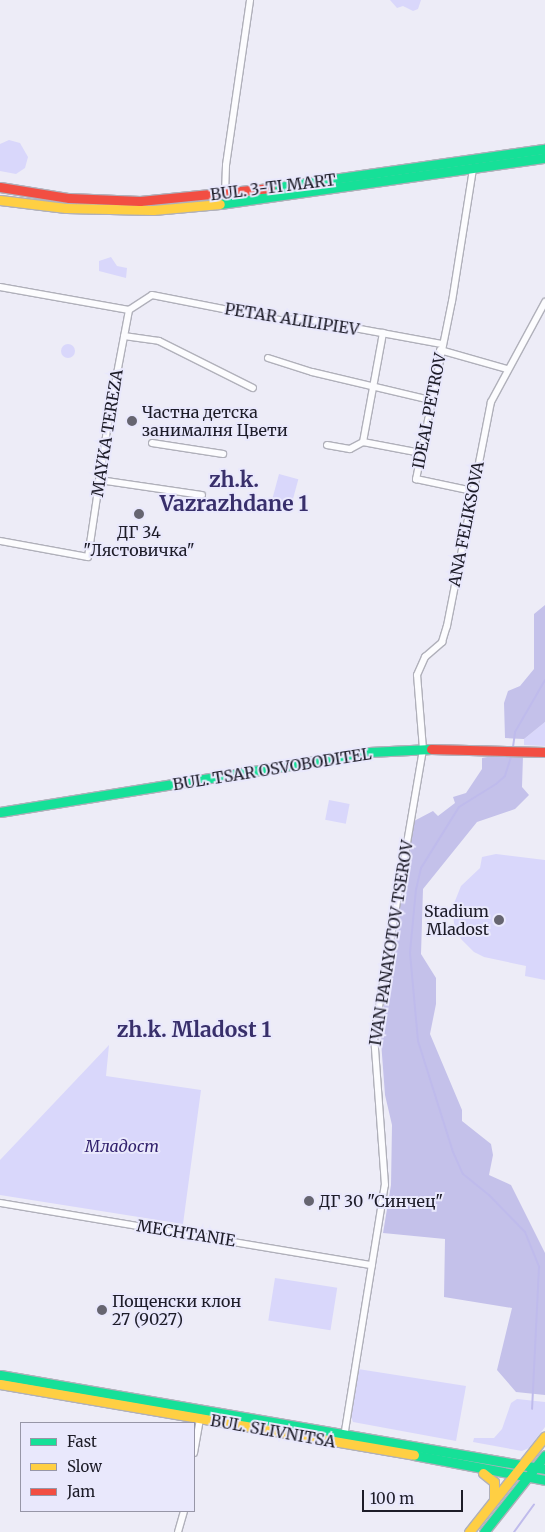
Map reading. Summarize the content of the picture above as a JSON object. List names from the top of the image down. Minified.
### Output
{"streets":{"main road":["BUL. 3-TI MART","BUL. TSAR OSVOBODITEL","BUL. SLIVNITSA"],"street":["PETAR ALILIPIEV","IDEAL PETROV","MAYKA TEREZA","ANA FELIKSOVA","IVAN PANAYOTOV TSEROV","MECHTANIE"]},"crossings":[["BUL. 3-TI MART","IDEAL PETROV"],["PETAR ALILIPIEV","IDEAL PETROV"],["PETAR ALILIPIEV","MAYKA TEREZA"],["PETAR ALILIPIEV","ANA FELIKSOVA"],["IDEAL PETROV","ANA FELIKSOVA"],["ANA FELIKSOVA","BUL. TSAR OSVOBODITEL"],["ANA FELIKSOVA","IVAN PANAYOTOV TSEROV"],["BUL. TSAR OSVOBODITEL","IVAN PANAYOTOV TSEROV"],["IVAN PANAYOTOV TSEROV","MECHTANIE"],["IVAN PANAYOTOV TSEROV","BUL. SLIVNITSA"]],"districts":["zh.k. Vazrazhdane 1","zh.k. Mladost 1"],"parks":["Младост"],"places":["Частна детска занималня Цвети","ДГ 34 \"Лястовичка\"","Stadium Mladost","ДГ 30 \"Синчец\"","Пощенски клон 27 (9027)"],"legend":["Fast","Slow","Jam"],"scale_bar":"100 m"}
